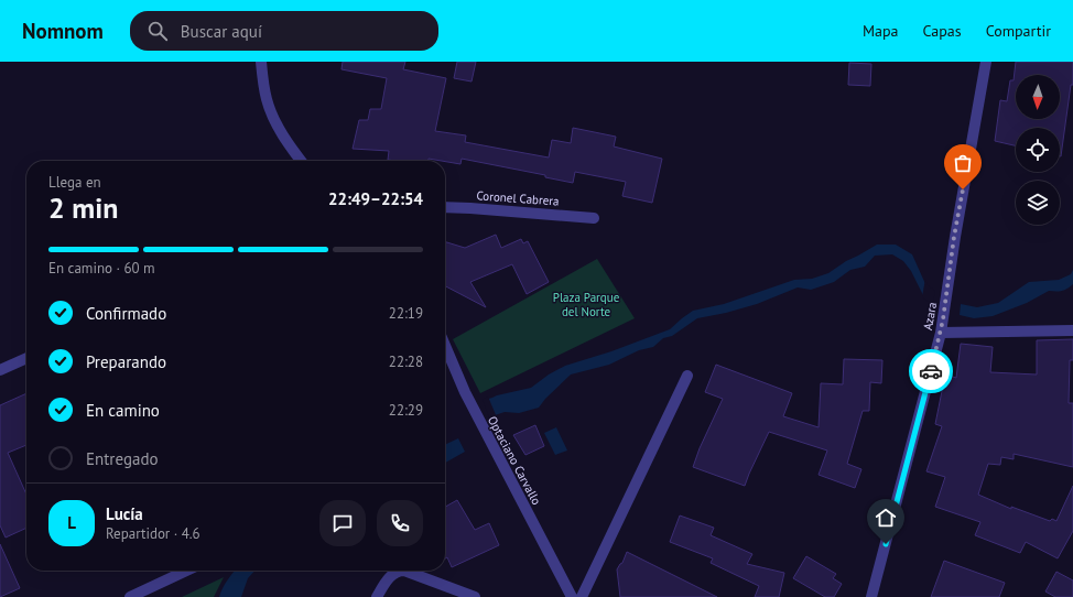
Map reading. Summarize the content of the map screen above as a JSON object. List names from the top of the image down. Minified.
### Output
{"streets":{"street":["Coronel Cabrera","Azara","Optaciano Carvallo"]},"parks":["Plaza Parque del Norte"],"north":"bottom","page":{"header":"Nomnom","search":"Buscar aquí","nav":["Mapa","Capas","Compartir"],"heading":["2 min","Llega en","22:49–22:54"],"panel":["Lucía","Repartidor · 4.6"],"bar":"En camino · 60 m","list":[["Confirmado","22:19"],["Preparando","22:28"],["En camino","22:29"],"Entregado"],"round":"L"}}
